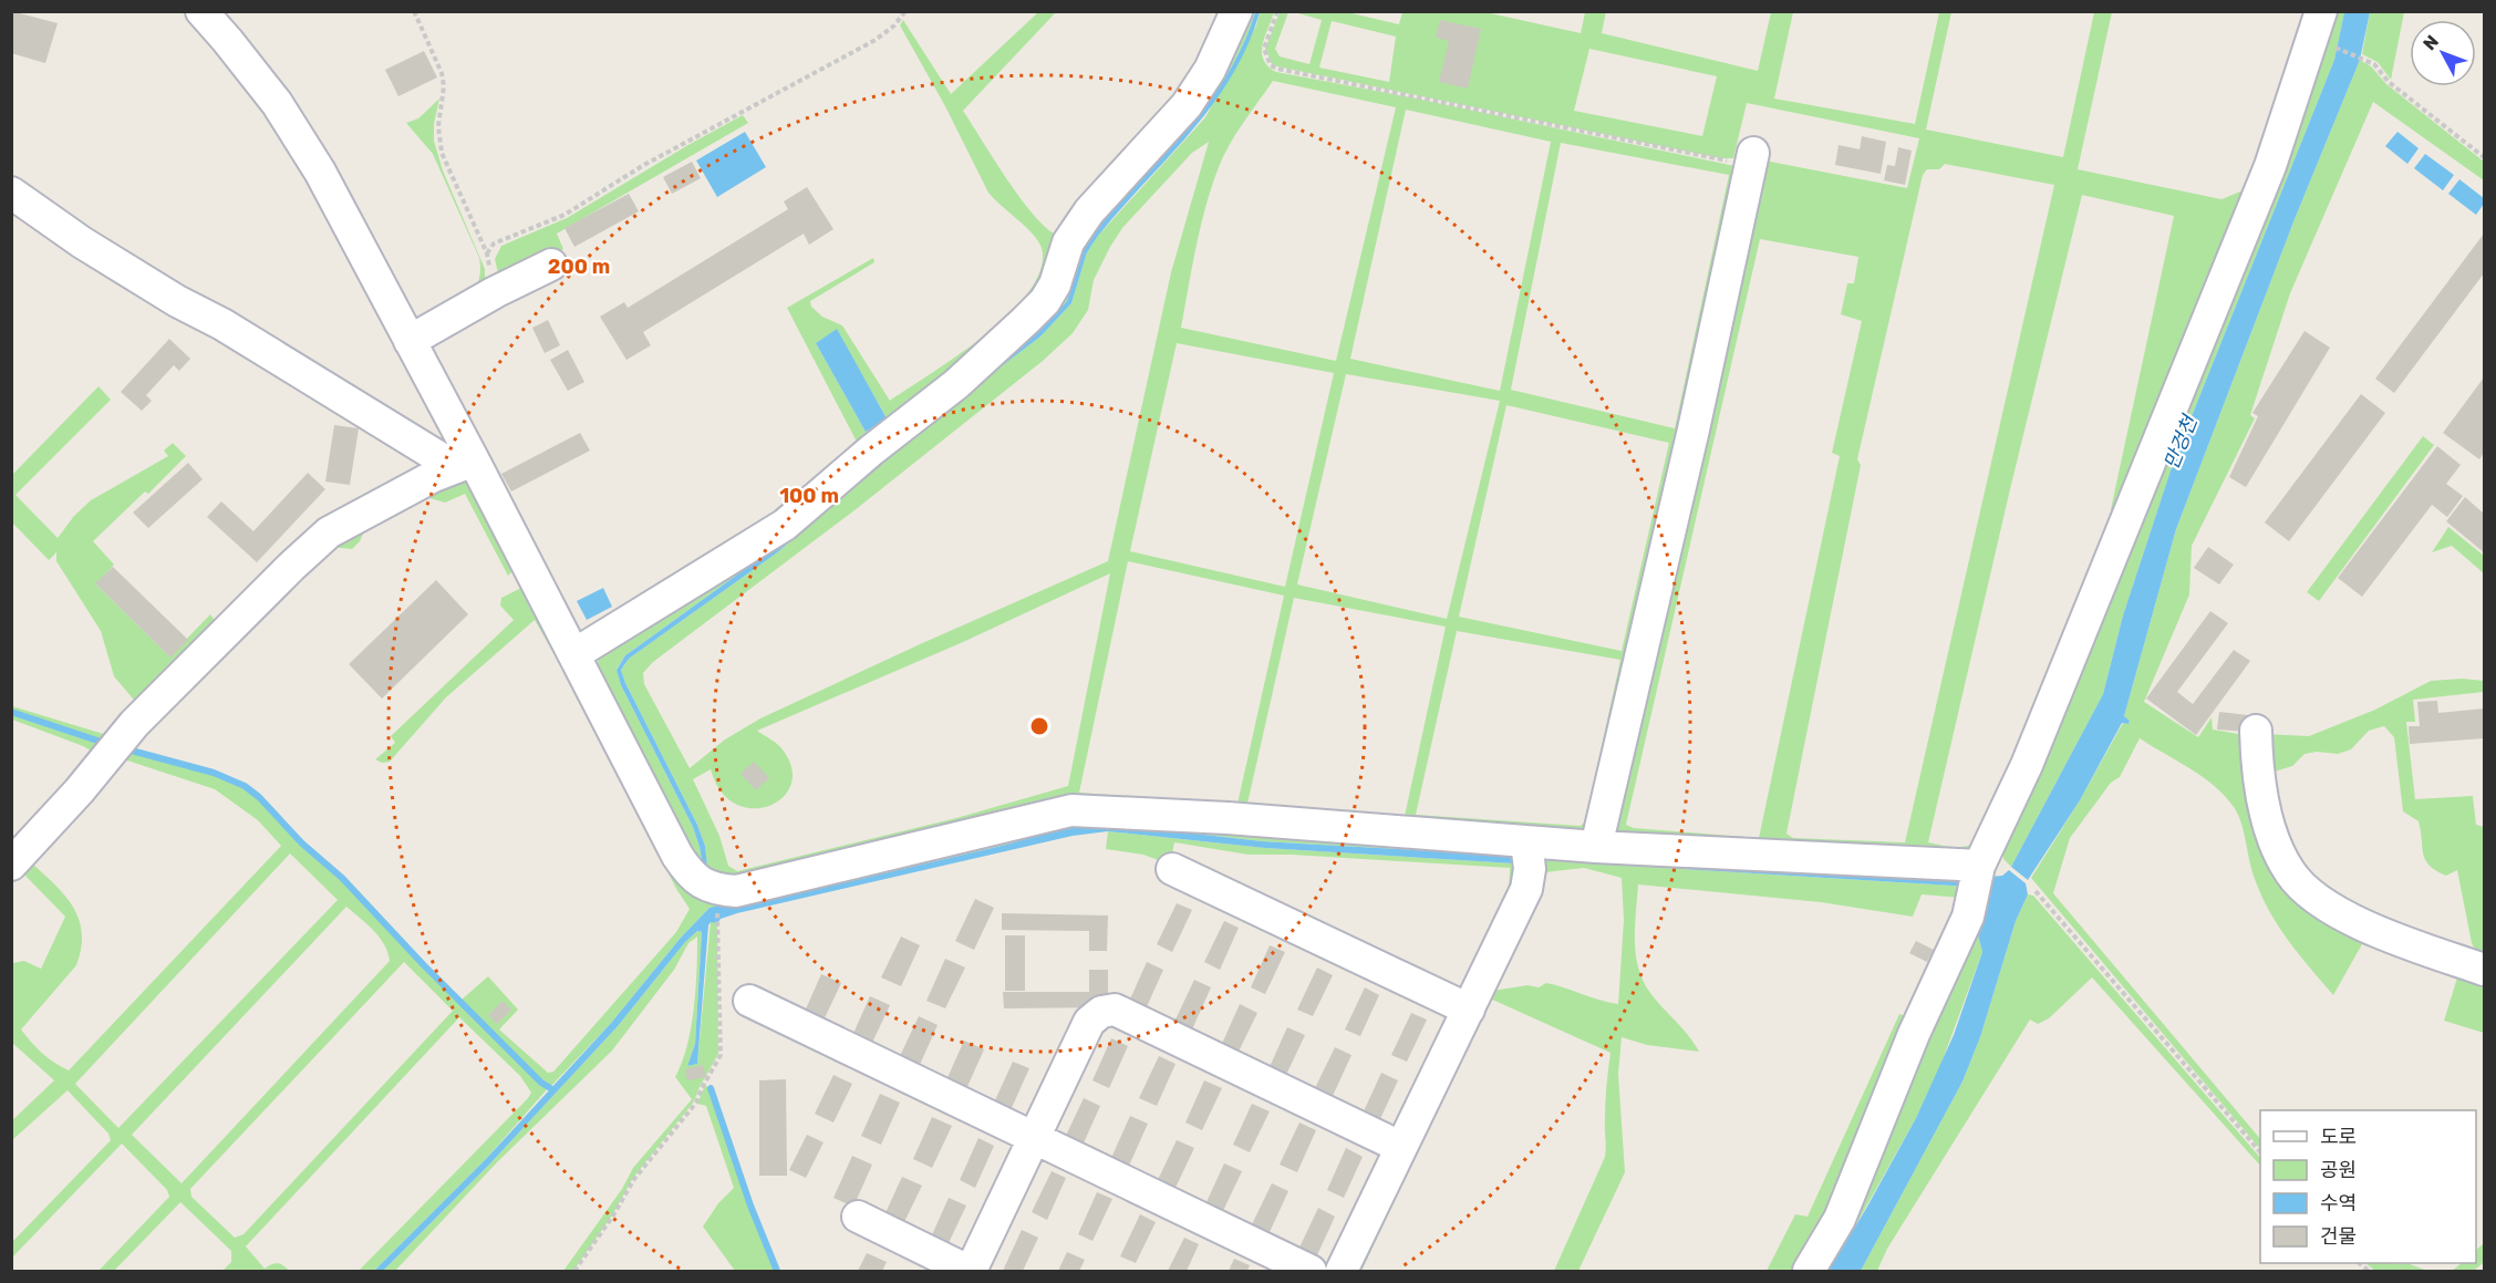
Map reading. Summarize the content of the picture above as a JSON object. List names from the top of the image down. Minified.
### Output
{"water":["만겅천"],"legend":["도로","공원","수역","건물"],"north":"top left","rings":["200 m","100 m"]}
